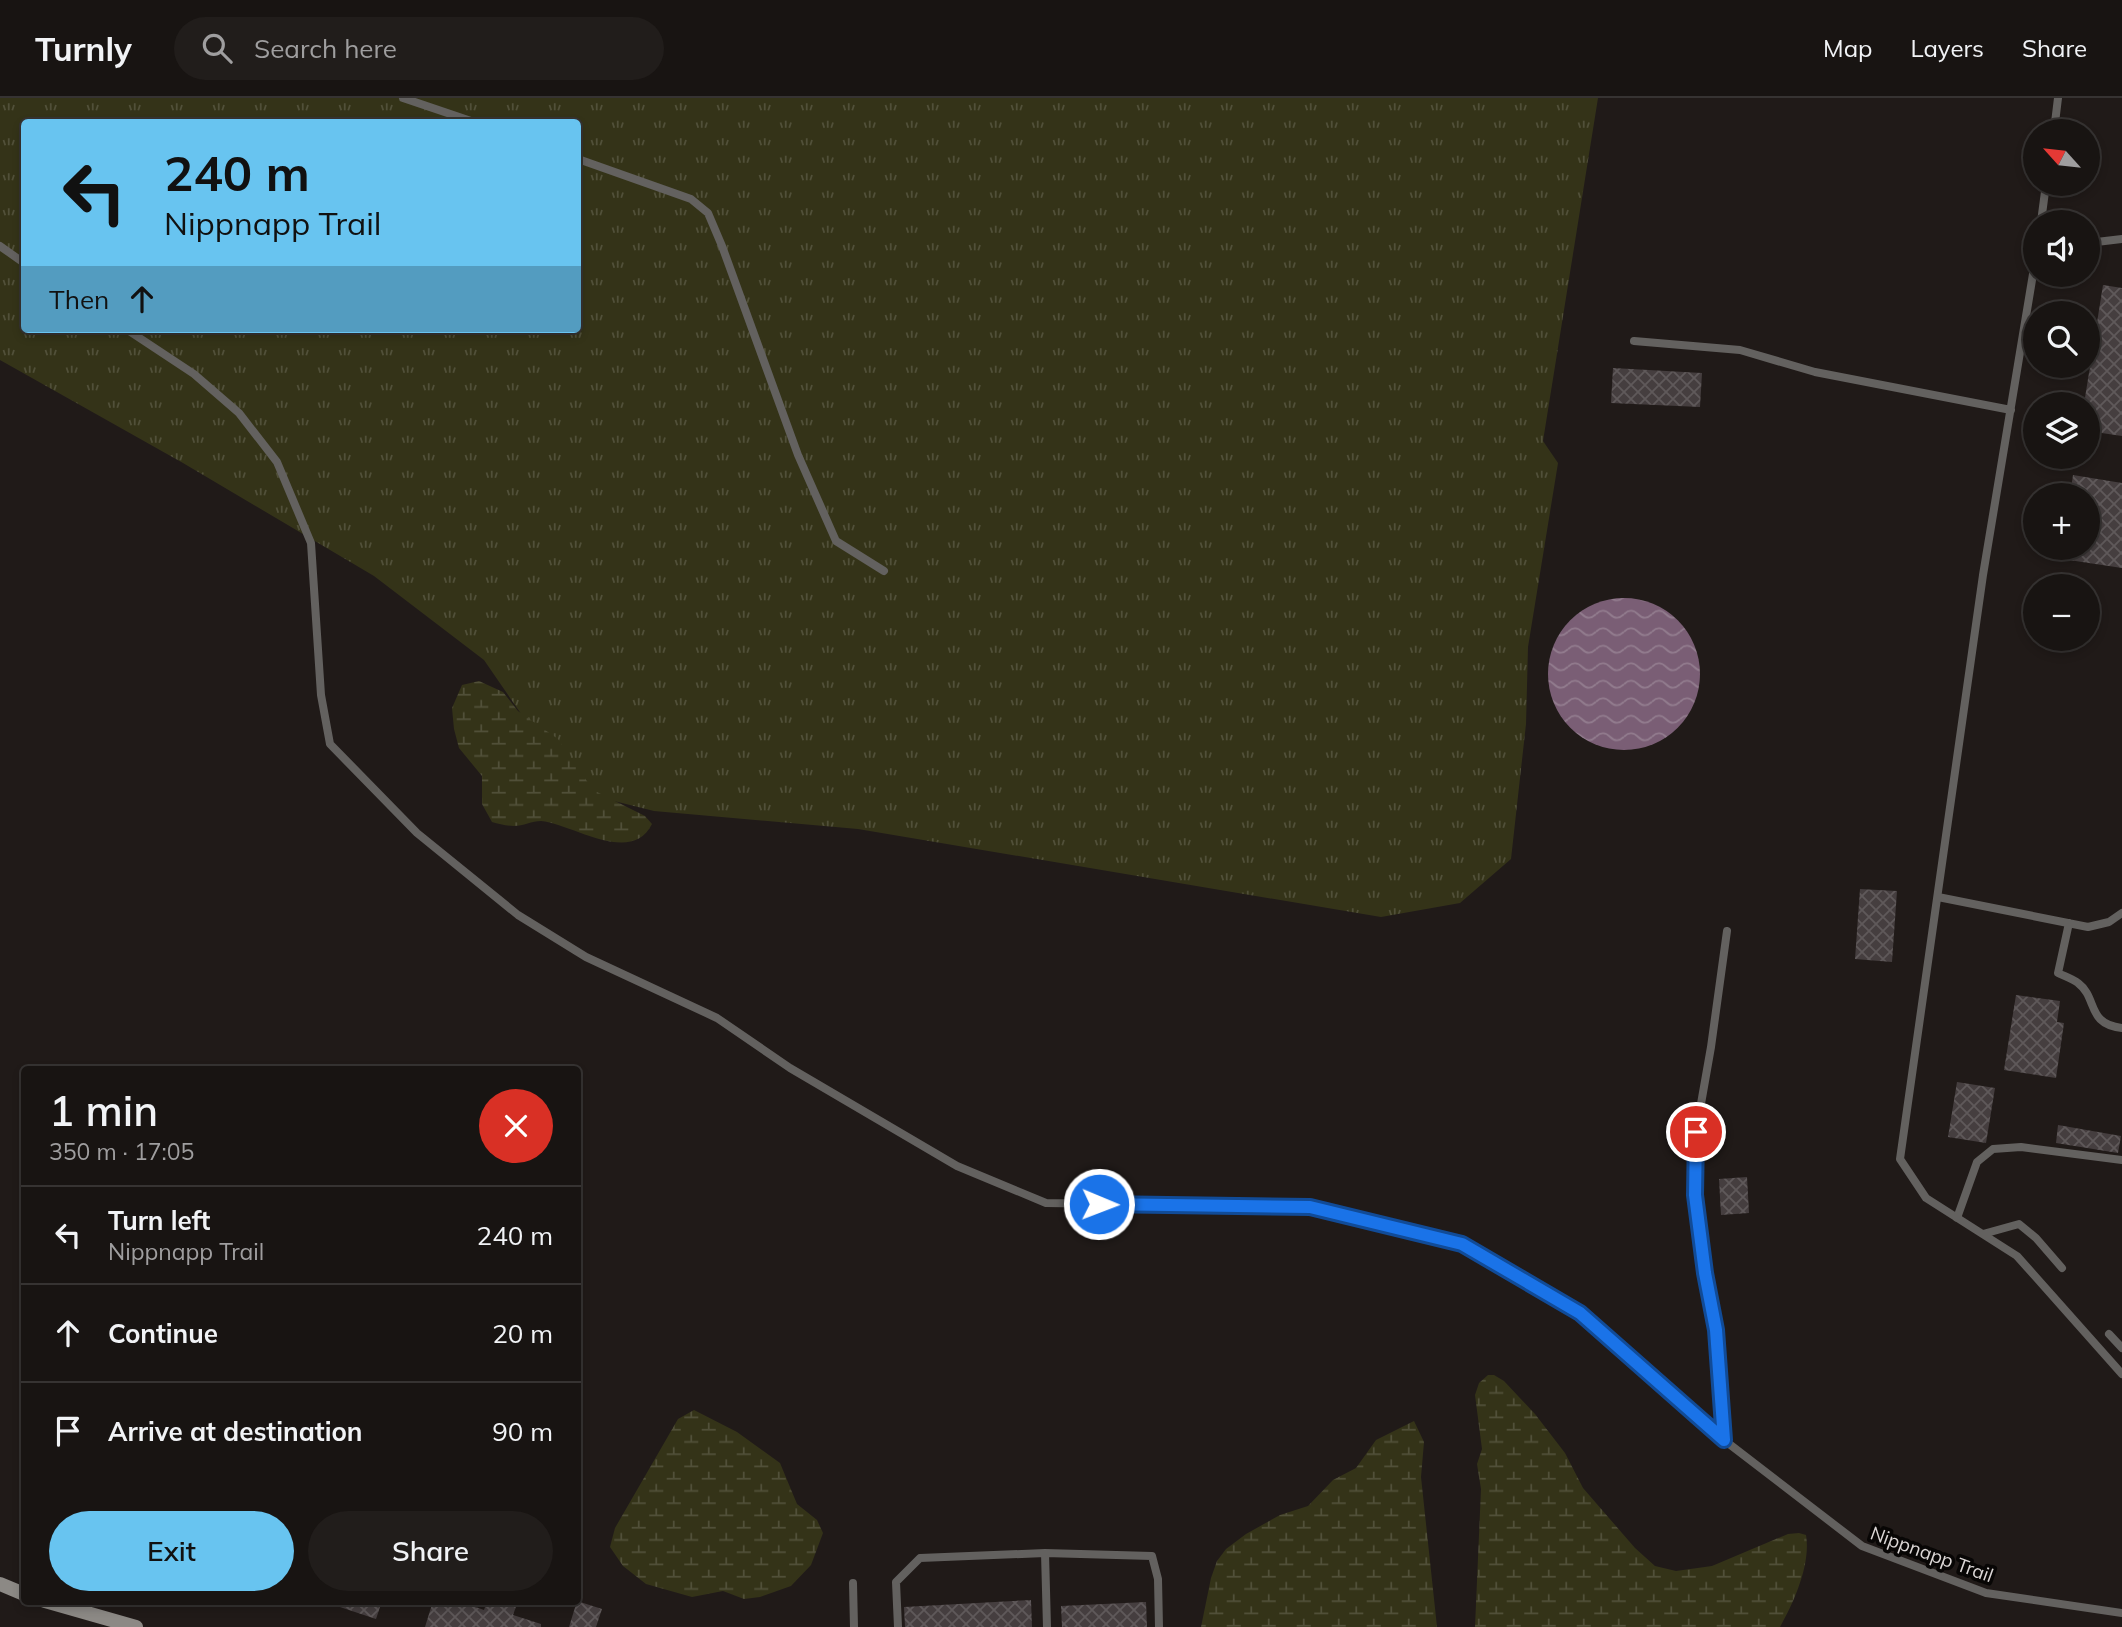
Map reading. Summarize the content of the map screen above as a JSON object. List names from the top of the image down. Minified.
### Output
{"streets":{"lane":["Nippnapp Trail"]},"north":"top left","page":{"header":"Turnly","search":"Search here","nav":["Map","Layers","Share"],"map_buttons":["+","−"],"turn":["240 m","Nippnapp Trail"],"then":"Then","heading":["1 min","350 m · 17:05"],"list":[{"name":"Turn left","note":"Nippnapp Trail","value":"240 m"},{"name":"Continue","value":"20 m"},{"name":"Arrive at destination","value":"90 m"}],"buttons":["Exit","Share"]}}
